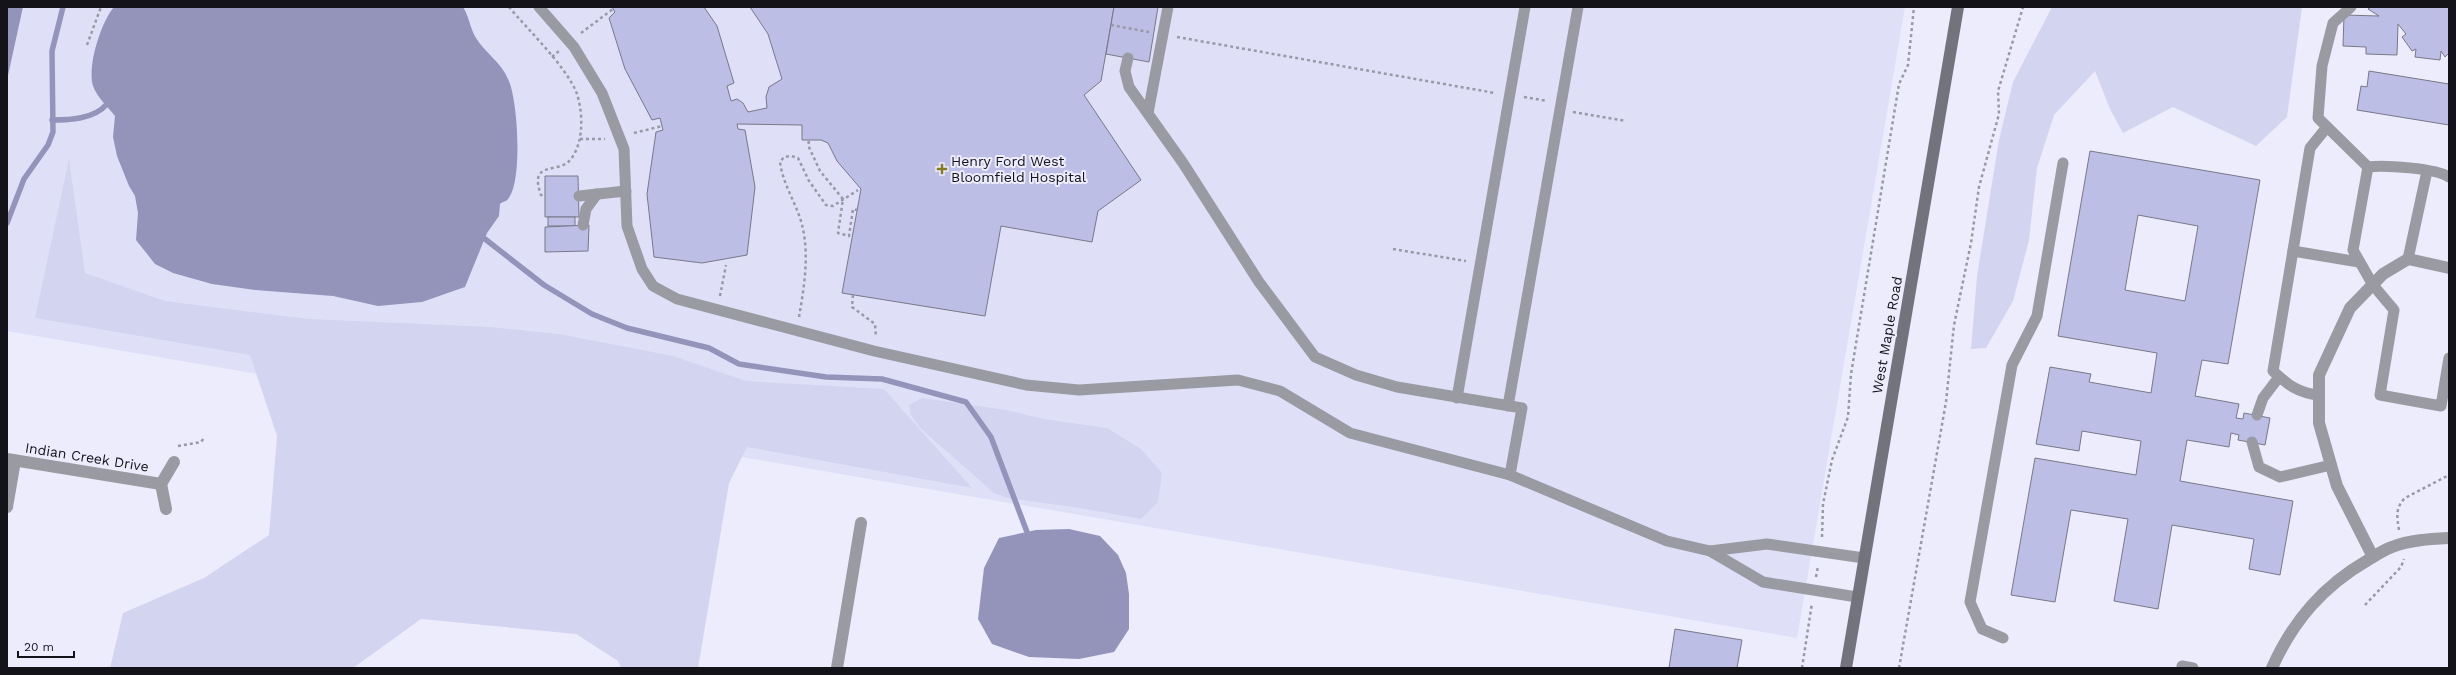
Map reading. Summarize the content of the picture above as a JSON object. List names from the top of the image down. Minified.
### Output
{"streets":{"main road":["West Maple Road"],"street":["Indian Creek Drive"]},"places":{"health":["Henry Ford West Bloomfield Hospital"]},"scale_bar":"20 m"}
